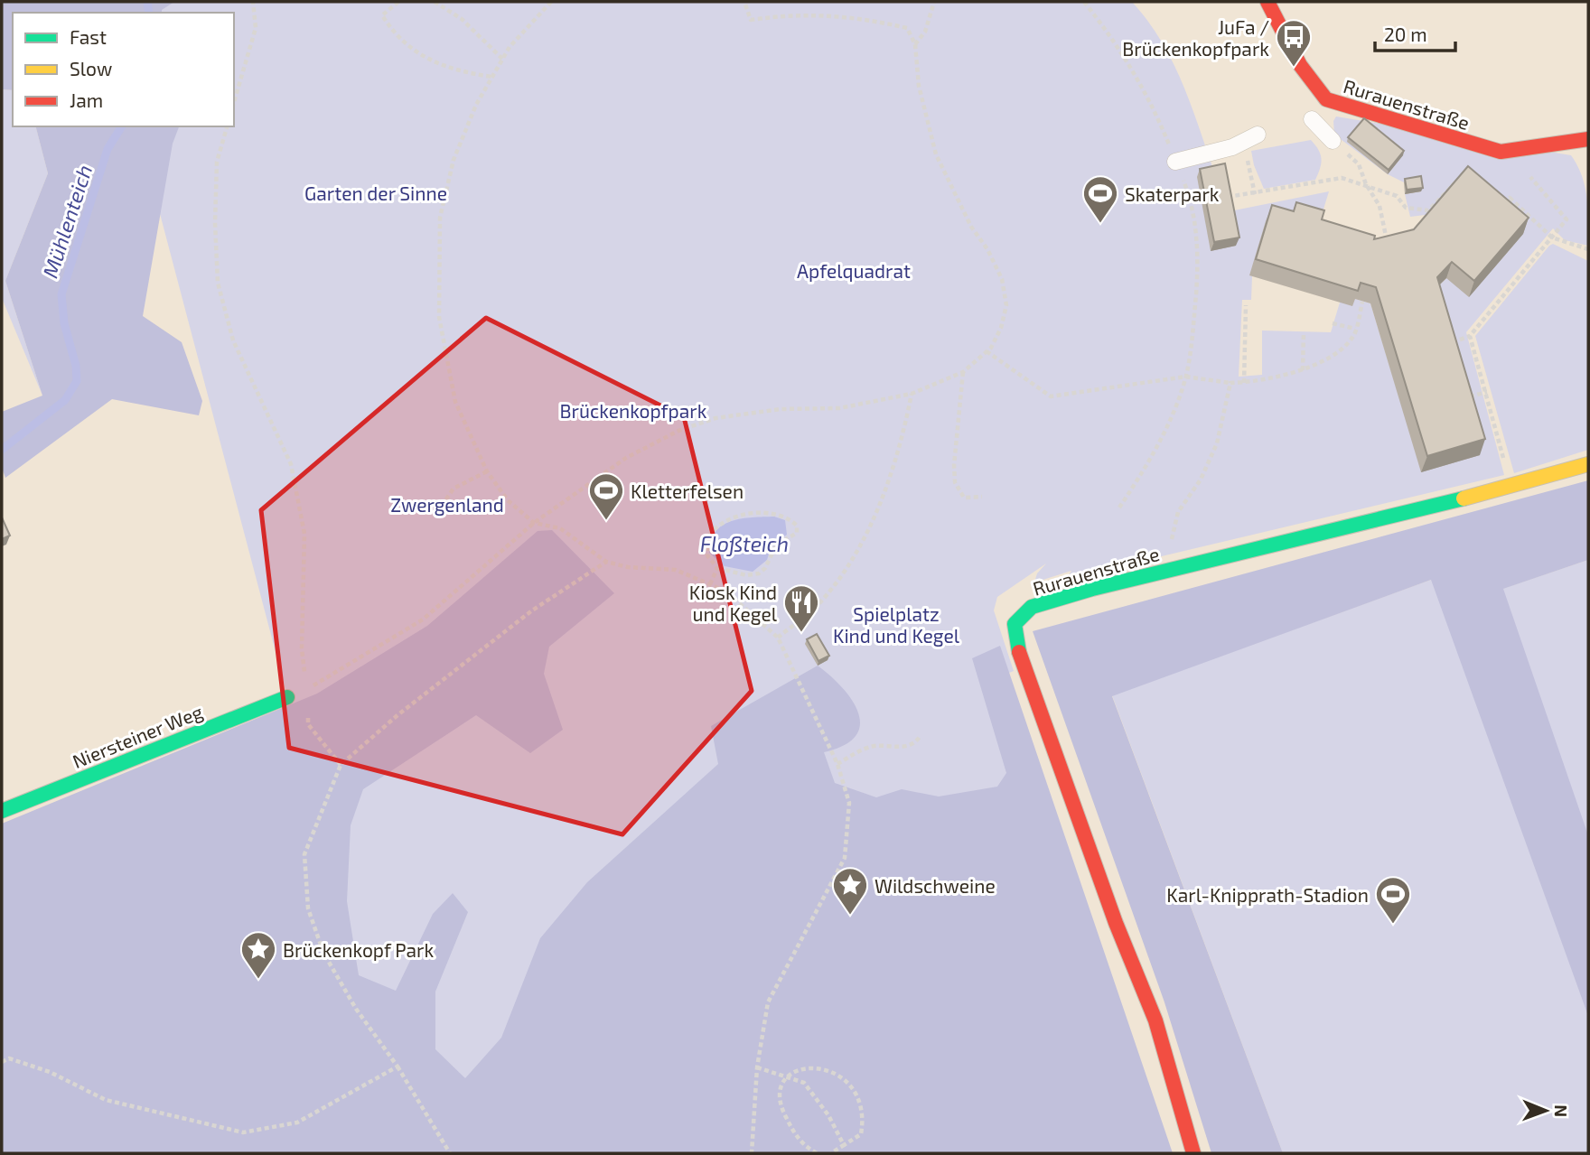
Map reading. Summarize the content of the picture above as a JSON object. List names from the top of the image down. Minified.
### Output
{"streets":{"street":["Rurauenstraße","Niersteiner Weg"]},"water":["Mühlenteich","Floßteich"],"parks":["Garten der Sinne","Apfelquadrat","Brückenkopfpark","Zwergenland","Spielplatz Kind und Kegel"],"places":{"bus stop":["JuFa / Brückenkopfpark"],"sports":["Skaterpark","Kletterfelsen","Karl-Knipprath-Stadion"],"restaurant":["Kiosk Kind und Kegel"],"place":["Wildschweine","Brückenkopf Park"]},"legend":["Fast","Slow","Jam"],"scale_bar":"20 m","north":"right"}
